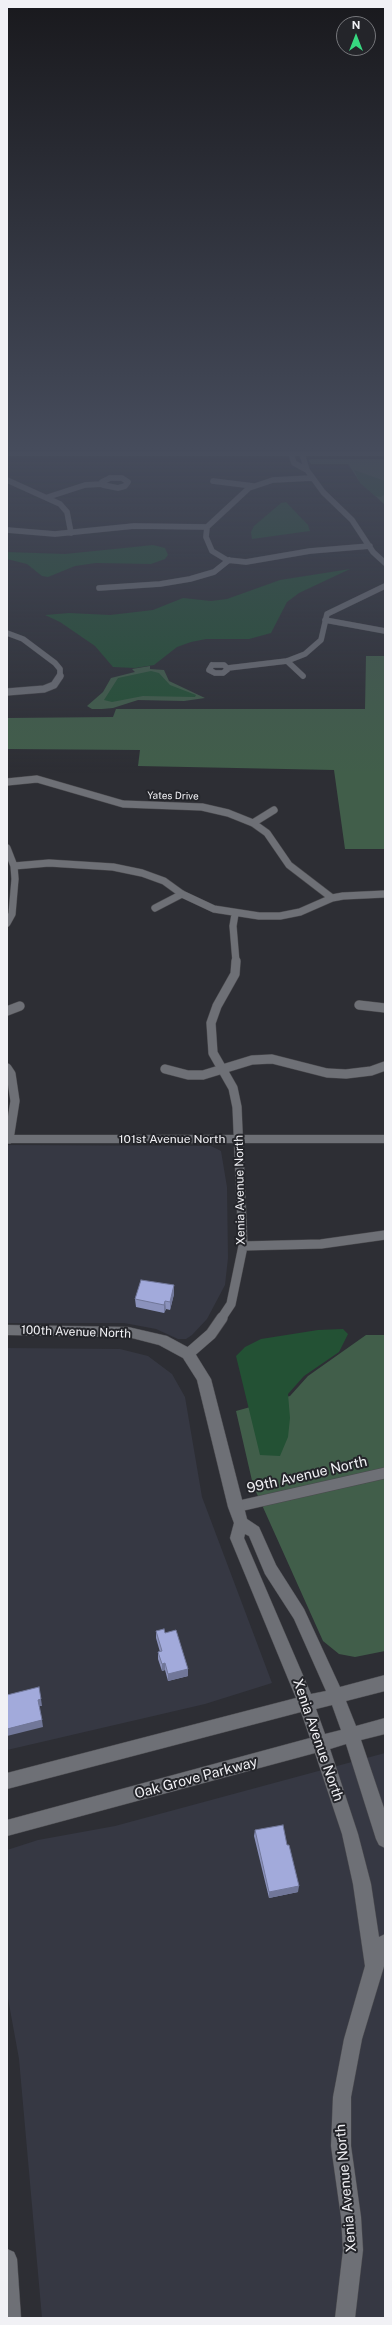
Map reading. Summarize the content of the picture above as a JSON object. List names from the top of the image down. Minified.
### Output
{"streets":{"street":["Yates Drive","101st Avenue North","Xenia Avenue North","100th Avenue North","99th Avenue North","Oak Grove Parkway"]},"crossings":[["101st Avenue North","Xenia Avenue North"],["Xenia Avenue North","100th Avenue North"],["Xenia Avenue North","99th Avenue North"],["Xenia Avenue North","Oak Grove Parkway"]],"north":"top"}
